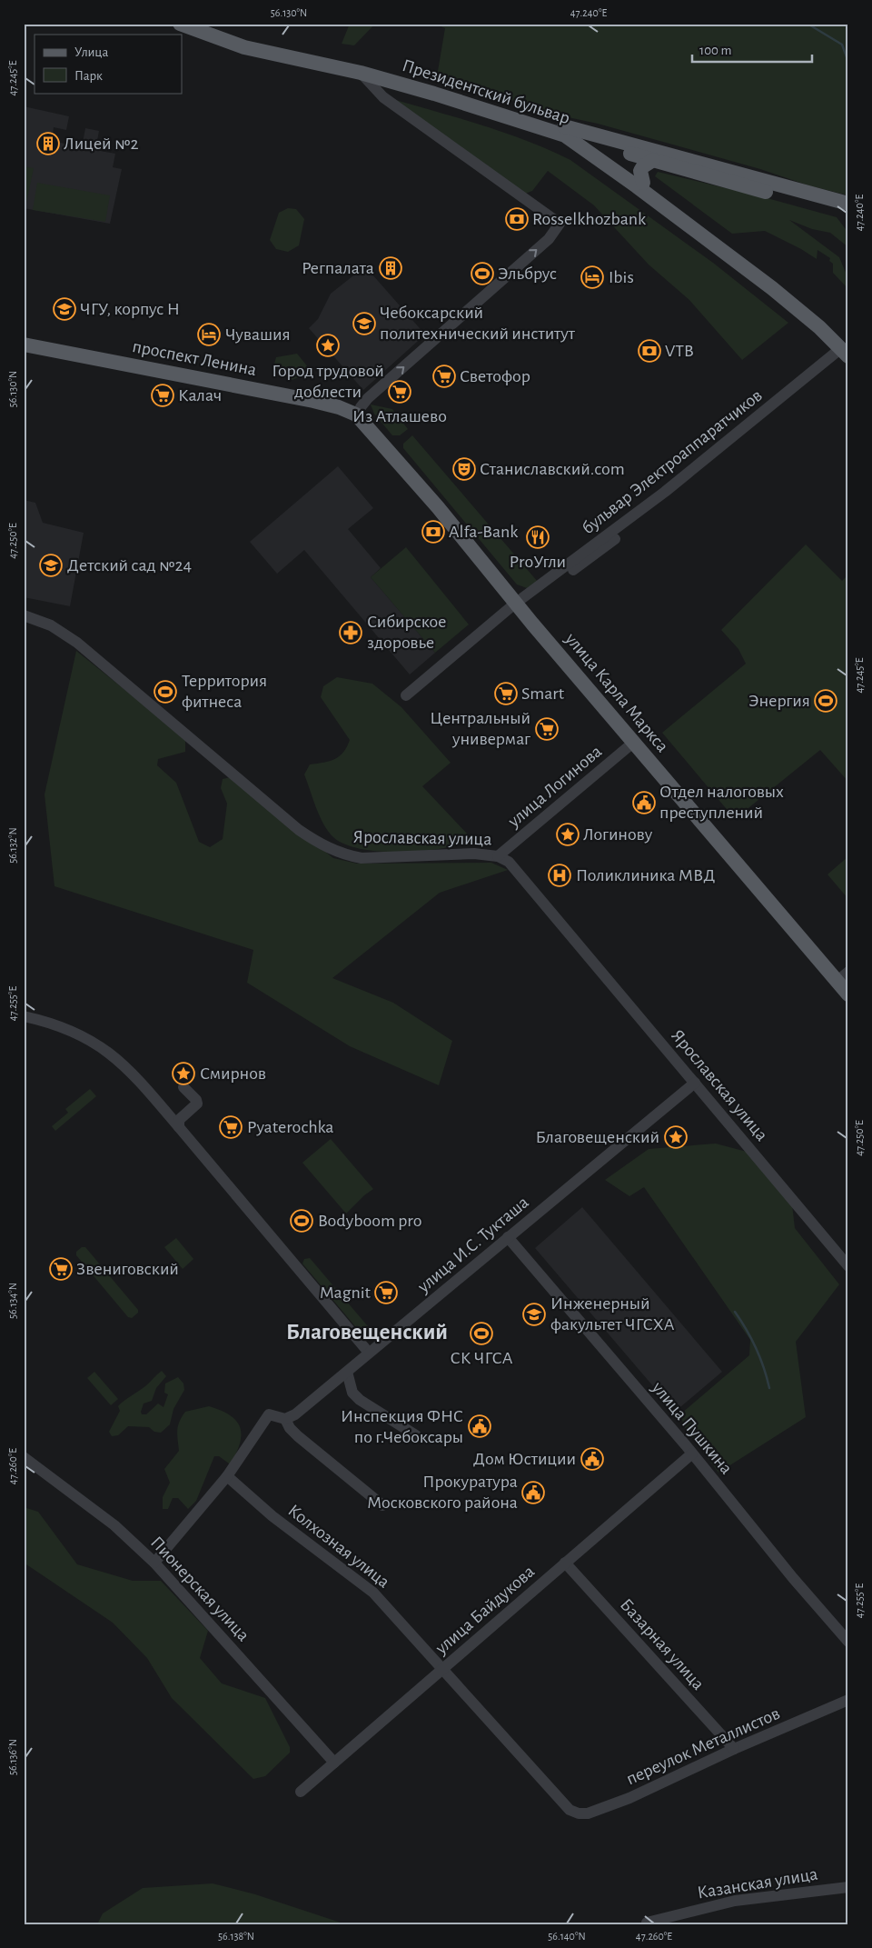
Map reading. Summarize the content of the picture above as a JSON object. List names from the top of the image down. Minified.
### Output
{"streets":{"main road":["Президентский бульвар","проспект Ленина","улица Карла Маркса"],"street":["бульвар Электроаппаратчиков","улица Логинова","Ярославская улица","улица И.С. Тукташа","улица Пушкина","Колхозная улица","Пионерская улица","улица Байдукова","Базарная улица","переулок Металлистов","Казанская улица"]},"crossings":[["Президентский бульвар","бульвар Электроаппаратчиков"],["проспект Ленина","улица Карла Маркса"],["бульвар Электроаппаратчиков","улица Карла Маркса"],["улица Карла Маркса","улица Логинова"],["улица Логинова","Ярославская улица"],["Ярославская улица","улица И.С. Тукташа"],["улица И.С. Тукташа","улица Пушкина"],["улица Пушкина","улица Байдукова"],["Колхозная улица","улица Байдукова"],["Колхозная улица","переулок Металлистов"],["Пионерская улица","улица Байдукова"],["улица Байдукова","Базарная улица"],["Базарная улица","переулок Металлистов"]],"districts":["Благовещенский"],"places":{"building":["Лицей №2","Регпалата"],"bank":["Rosselkhozbank","VTB","Alfa-Bank"],"sports":["Эльбрус","Территория фитнеса","Энергия","Bodyboom pro","СК ЧГСА"],"hotel":["Ibis","Чувашия"],"school or university":["ЧГУ, корпус Н","Чебоксарский политехнический институт","Детский сад №24","Инженерный факультет ЧГСХА"],"place":["Город трудовой доблести","Логинову","Смирнов","Благовещенский"],"supermarket":["Светофор","Из Атлашево","Калач","Smart","Центральный универмаг","Pyaterochka","Звениговский","Magnit"],"theatre":["Станиславский.com"],"restaurant":["ProУгли"],"pharmacy":["Сибирское здоровье"],"public building":["Отдел налоговых преступлений","Инспекция ФНС по г.Чебоксары","Дом Юстиции","Прокуратура Московского района"],"hospital":["Поликлиника МВД"]},"legend":["Улица","Парк"],"scale_bar":"100 m","coordinates":["56.130°N","47.240°E","47.245°E","47.250°E","56.132°N","47.255°E","56.134°N","47.260°E","56.136°N","56.138°N","56.140°N"]}
